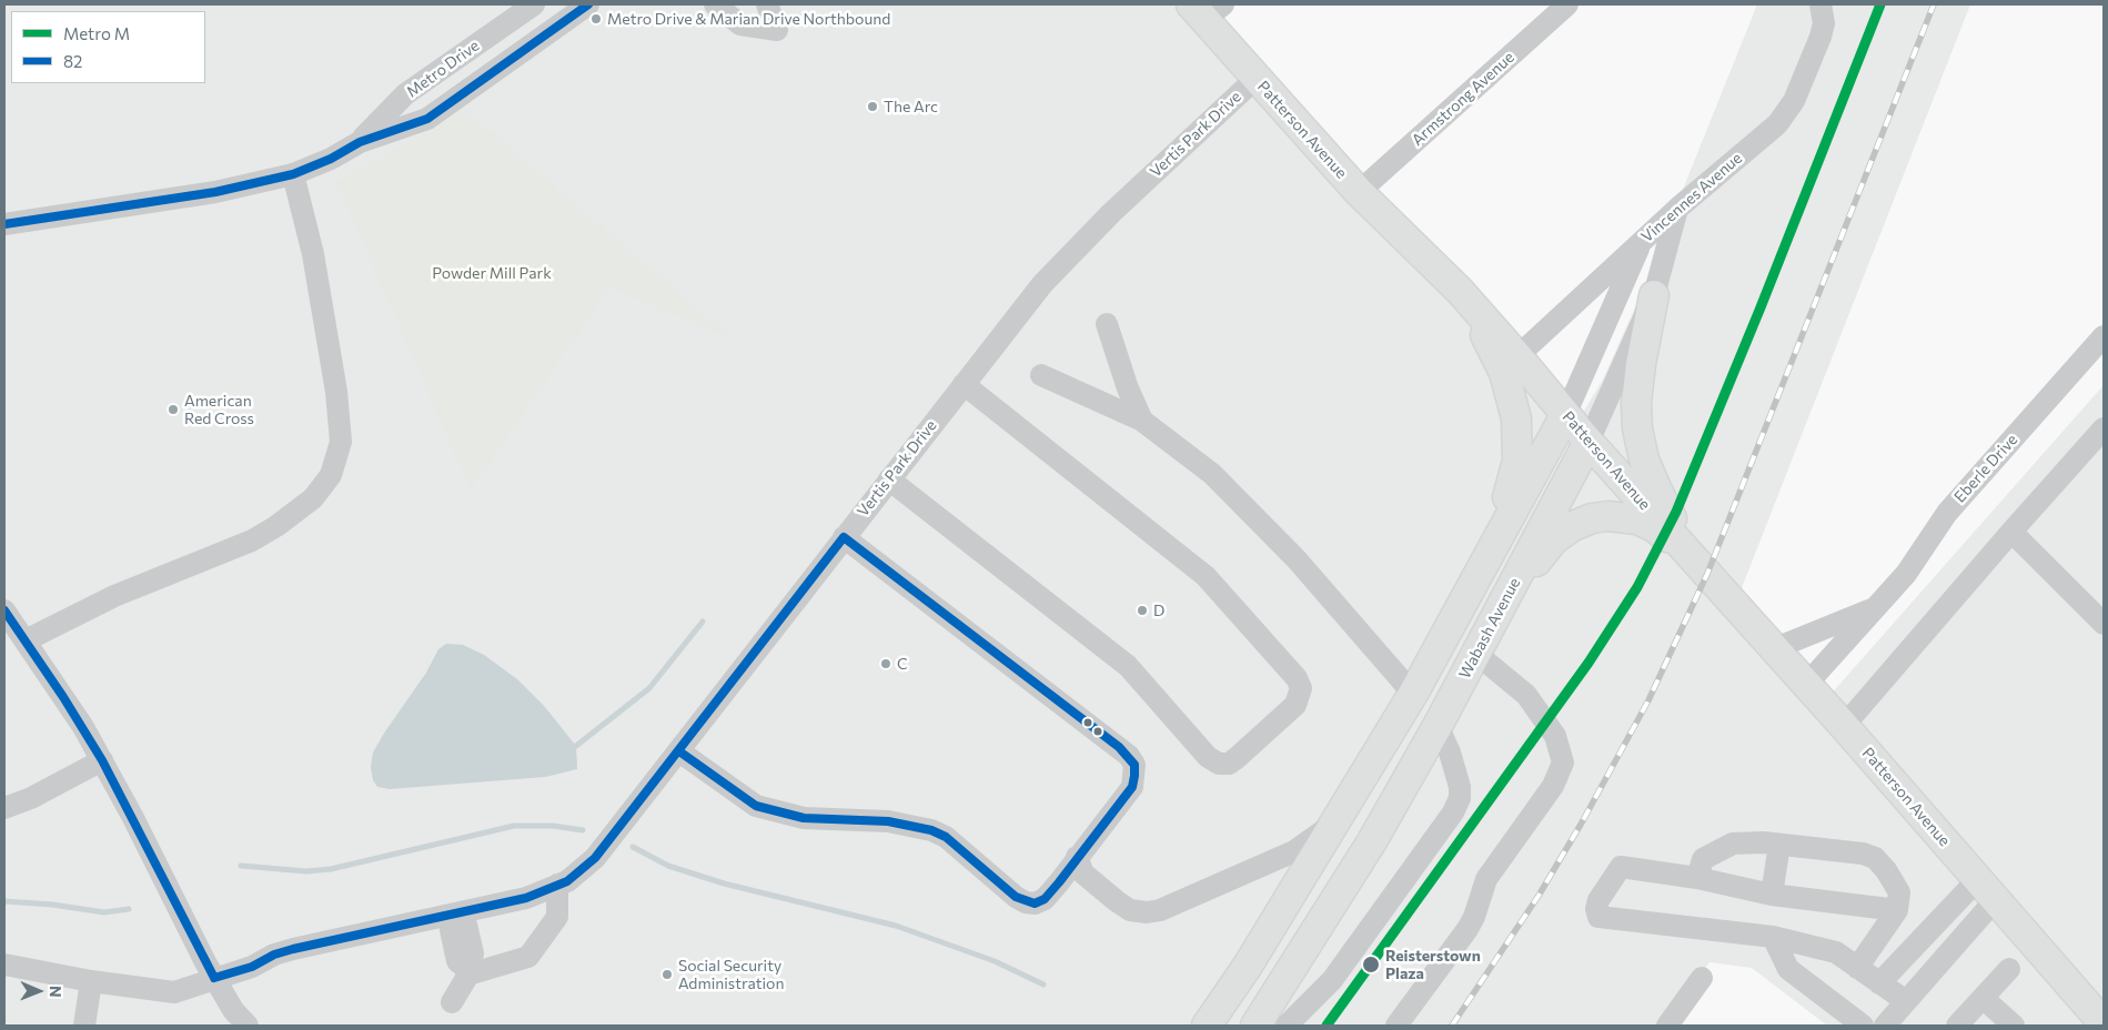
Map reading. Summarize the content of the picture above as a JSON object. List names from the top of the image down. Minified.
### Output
{"streets":{"main road":["Patterson Avenue","Wabash Avenue"],"street":["Metro Drive","Armstrong Avenue","Vertis Park Drive","Vincennes Avenue","Eberle Drive"]},"crossings":[["Armstrong Avenue","Patterson Avenue"],["Patterson Avenue","Vertis Park Drive"],["Patterson Avenue","Vincennes Avenue"],["Patterson Avenue","Eberle Drive"],["Patterson Avenue","Wabash Avenue"],["Vincennes Avenue","Wabash Avenue"]],"parks":["Powder Mill Park"],"places":["Metro Drive & Marian Drive Northbound","The Arc","American Red Cross","D","C","Reisterstown Plaza","Social Security Administration"],"lines":["metro line M","transit line 82"],"legend":["Metro M","82"],"north":"right"}
